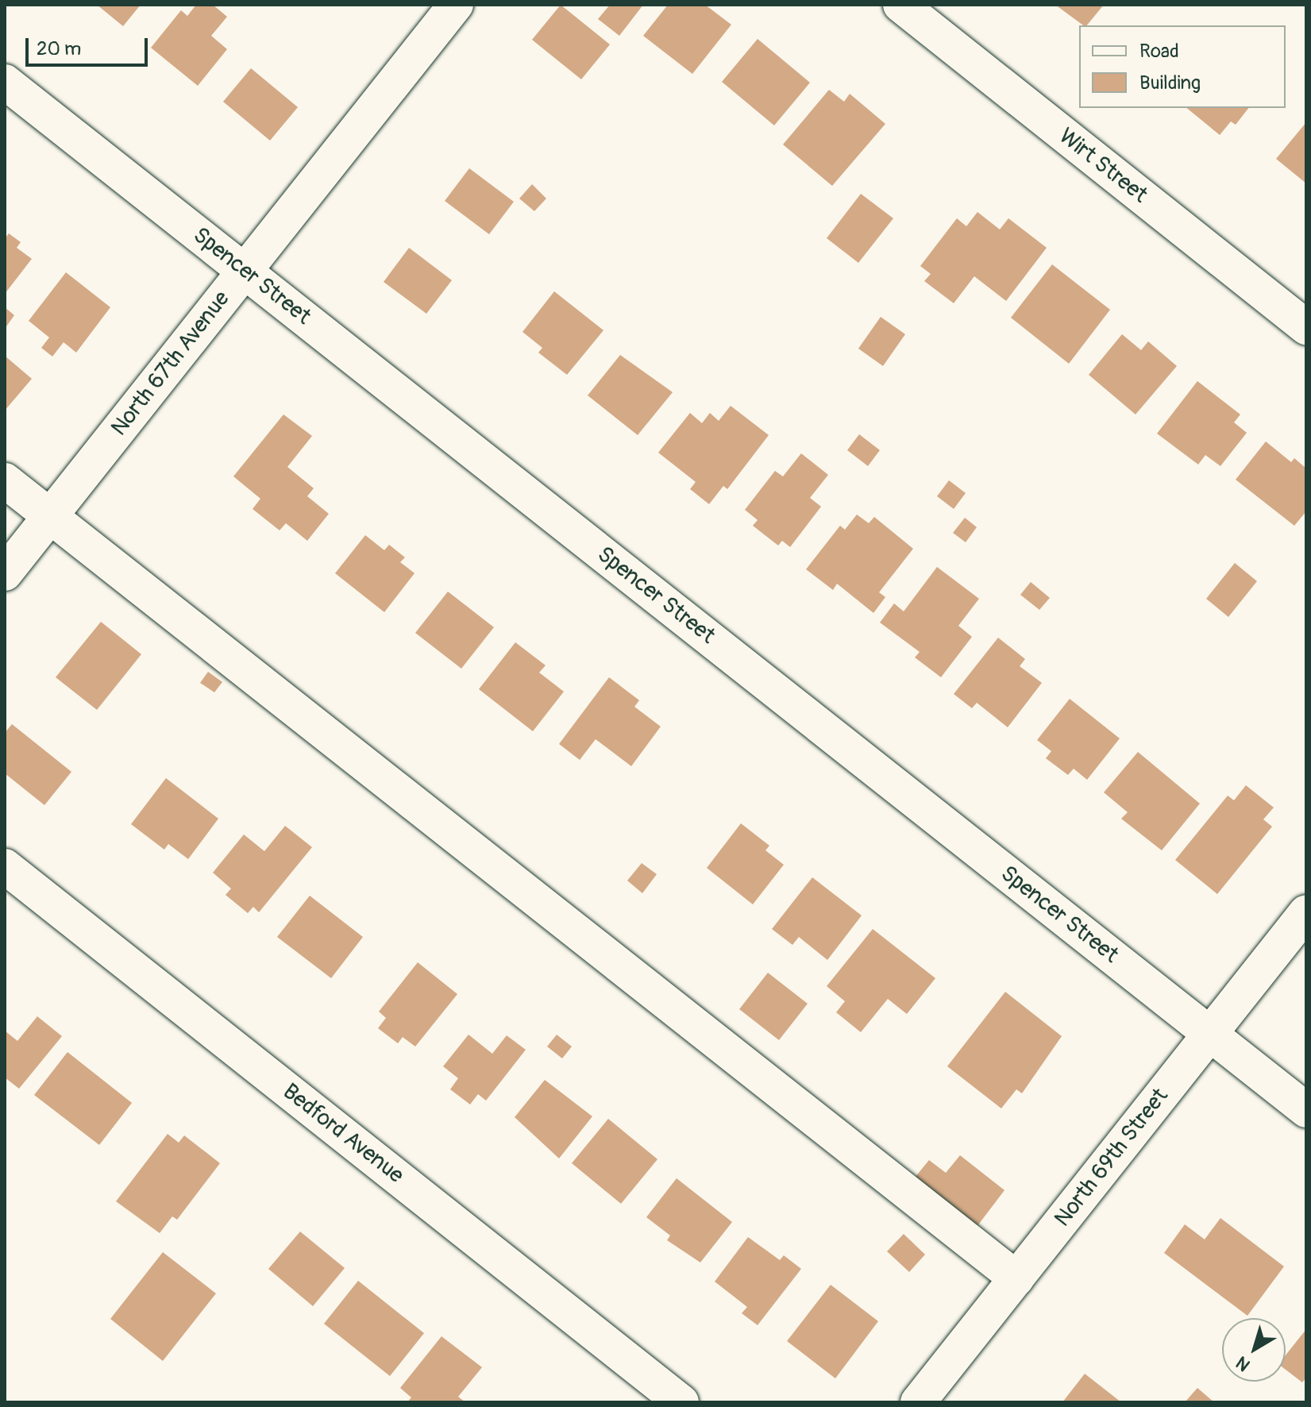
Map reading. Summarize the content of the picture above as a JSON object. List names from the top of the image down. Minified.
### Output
{"streets":{"street":["Wirt Street","Spencer Street","North 67th Avenue","Bedford Avenue","North 69th Street"]},"crossings":[["Spencer Street","North 67th Avenue"],["Spencer Street","North 69th Street"]],"legend":["Road","Building"],"scale_bar":"20 m","north":"bottom left"}
